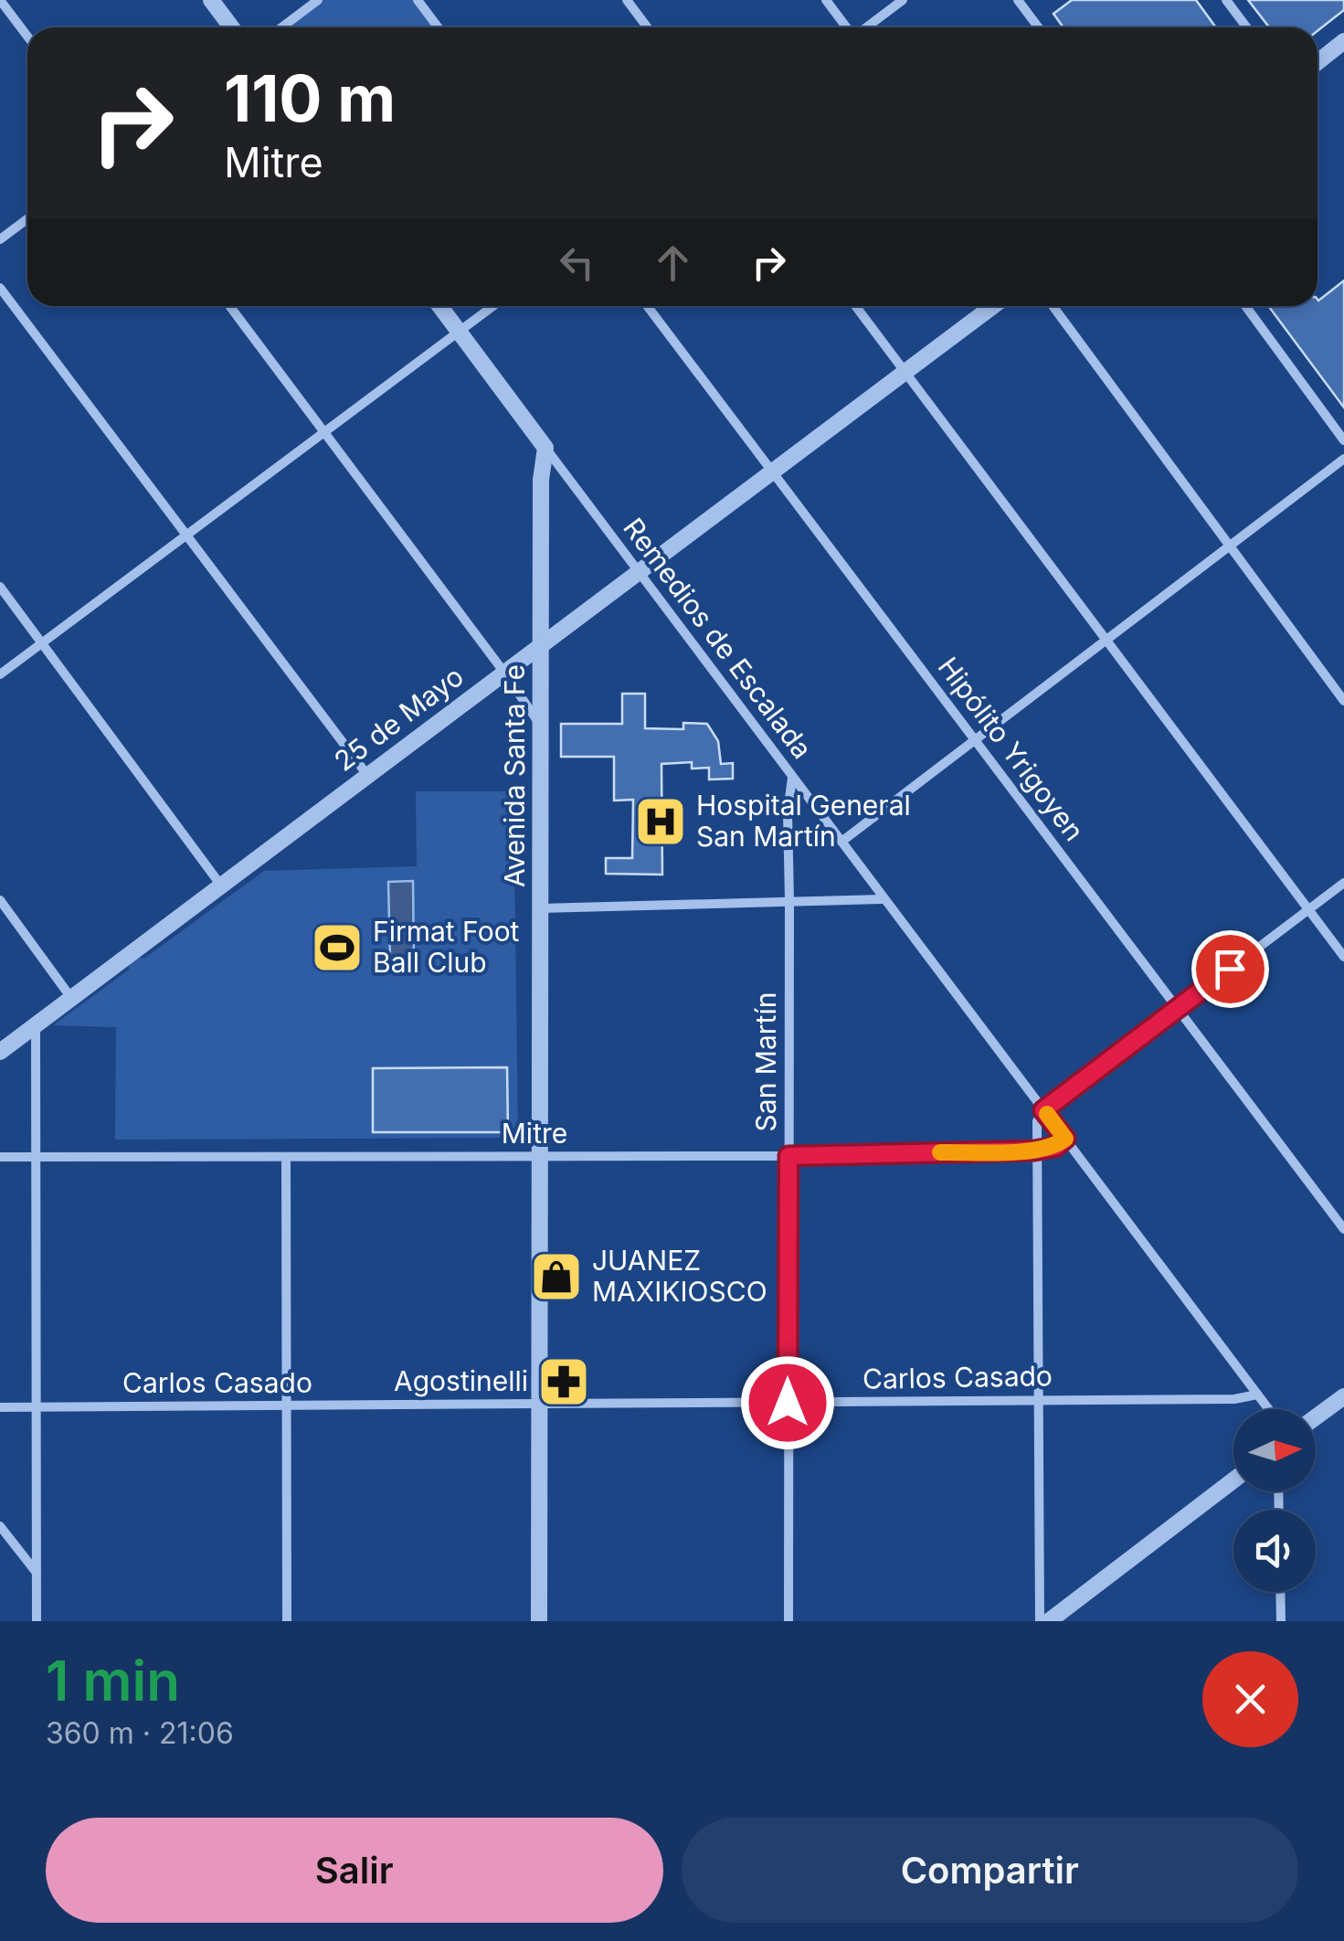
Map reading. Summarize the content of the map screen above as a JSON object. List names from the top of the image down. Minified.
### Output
{"streets":{"street":["Remedios de Escalada","25 de Mayo","Hipólito Yrigoyen","Avenida Santa Fe","San Martín","Mitre","Carlos Casado"]},"crossings":[["Remedios de Escalada","25 de Mayo"],["Remedios de Escalada","Avenida Santa Fe"],["Remedios de Escalada","San Martín"],["Remedios de Escalada","Mitre"],["Remedios de Escalada","Carlos Casado"],["25 de Mayo","Hipólito Yrigoyen"],["25 de Mayo","Avenida Santa Fe"],["Avenida Santa Fe","Mitre"],["Avenida Santa Fe","Carlos Casado"],["San Martín","Mitre"],["San Martín","Carlos Casado"]],"places":{"hospital":["Hospital General San Martín"],"sports":["Firmat Foot Ball Club"],"shop":["JUANEZ MAXIKIOSCO"],"pharmacy":["Agostinelli"]},"north":"right","page":{"turn":["110 m","Mitre"],"heading":["1 min","360 m · 21:06"],"buttons":["Salir","Compartir"]}}
